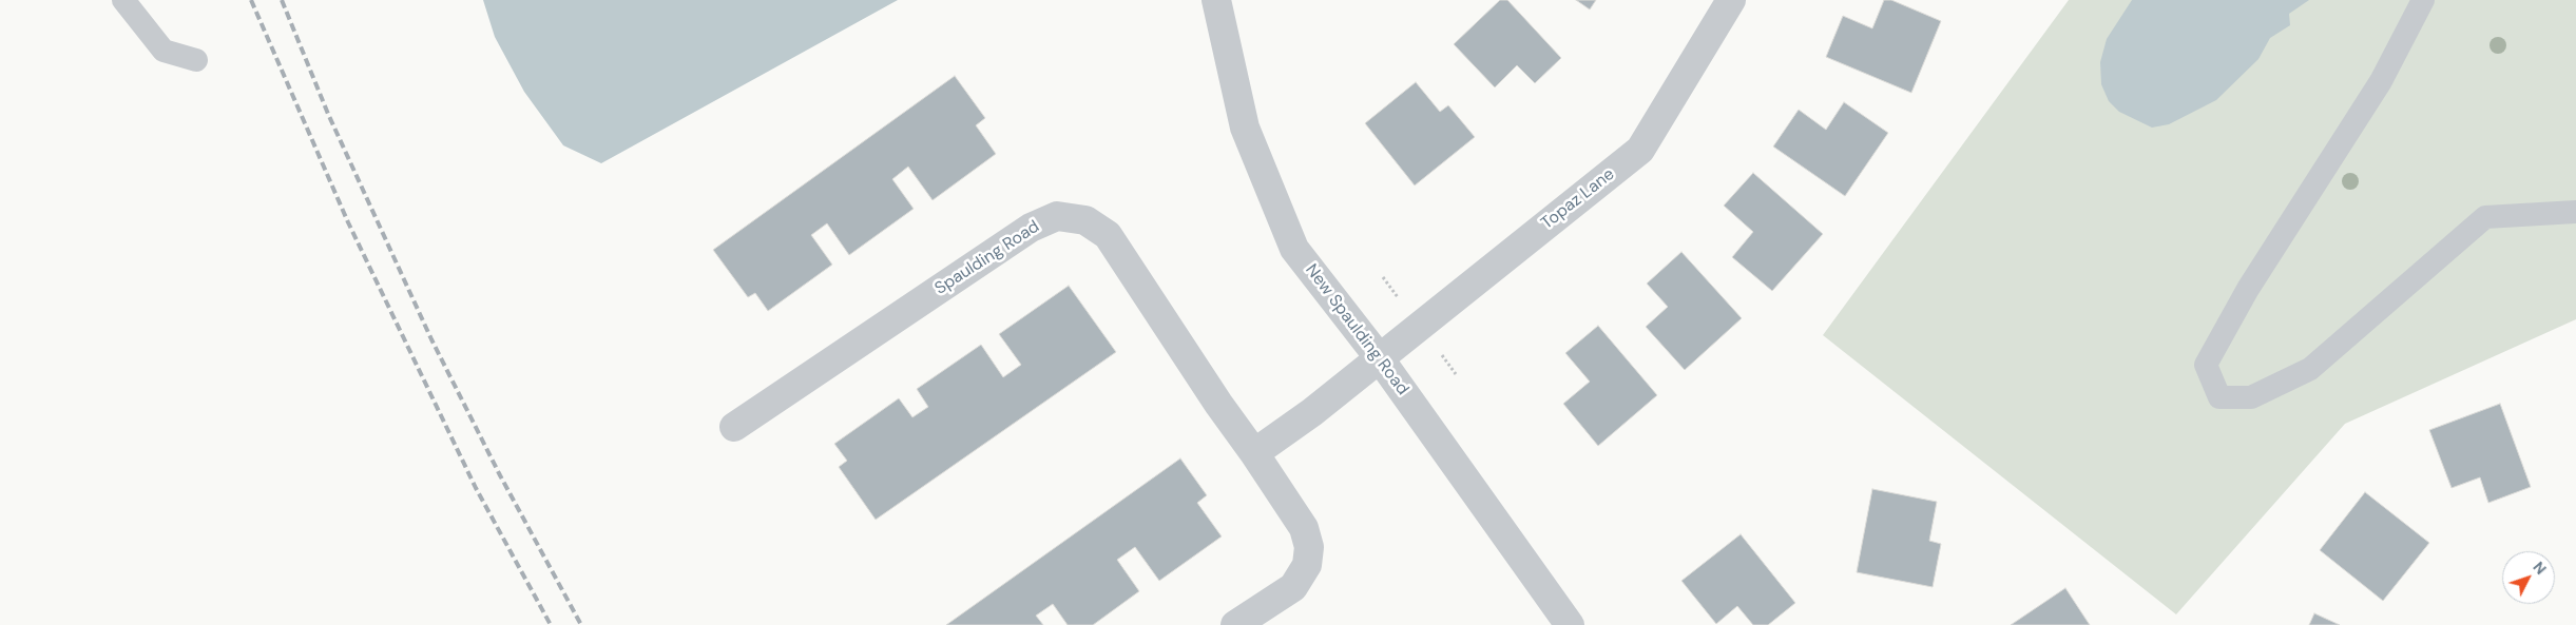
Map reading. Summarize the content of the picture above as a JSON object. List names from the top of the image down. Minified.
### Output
{"streets":{"street":["Topaz Lane","Spaulding Road","New Spaulding Road"]},"crossings":[["Topaz Lane","New Spaulding Road"]],"north":"top right"}
